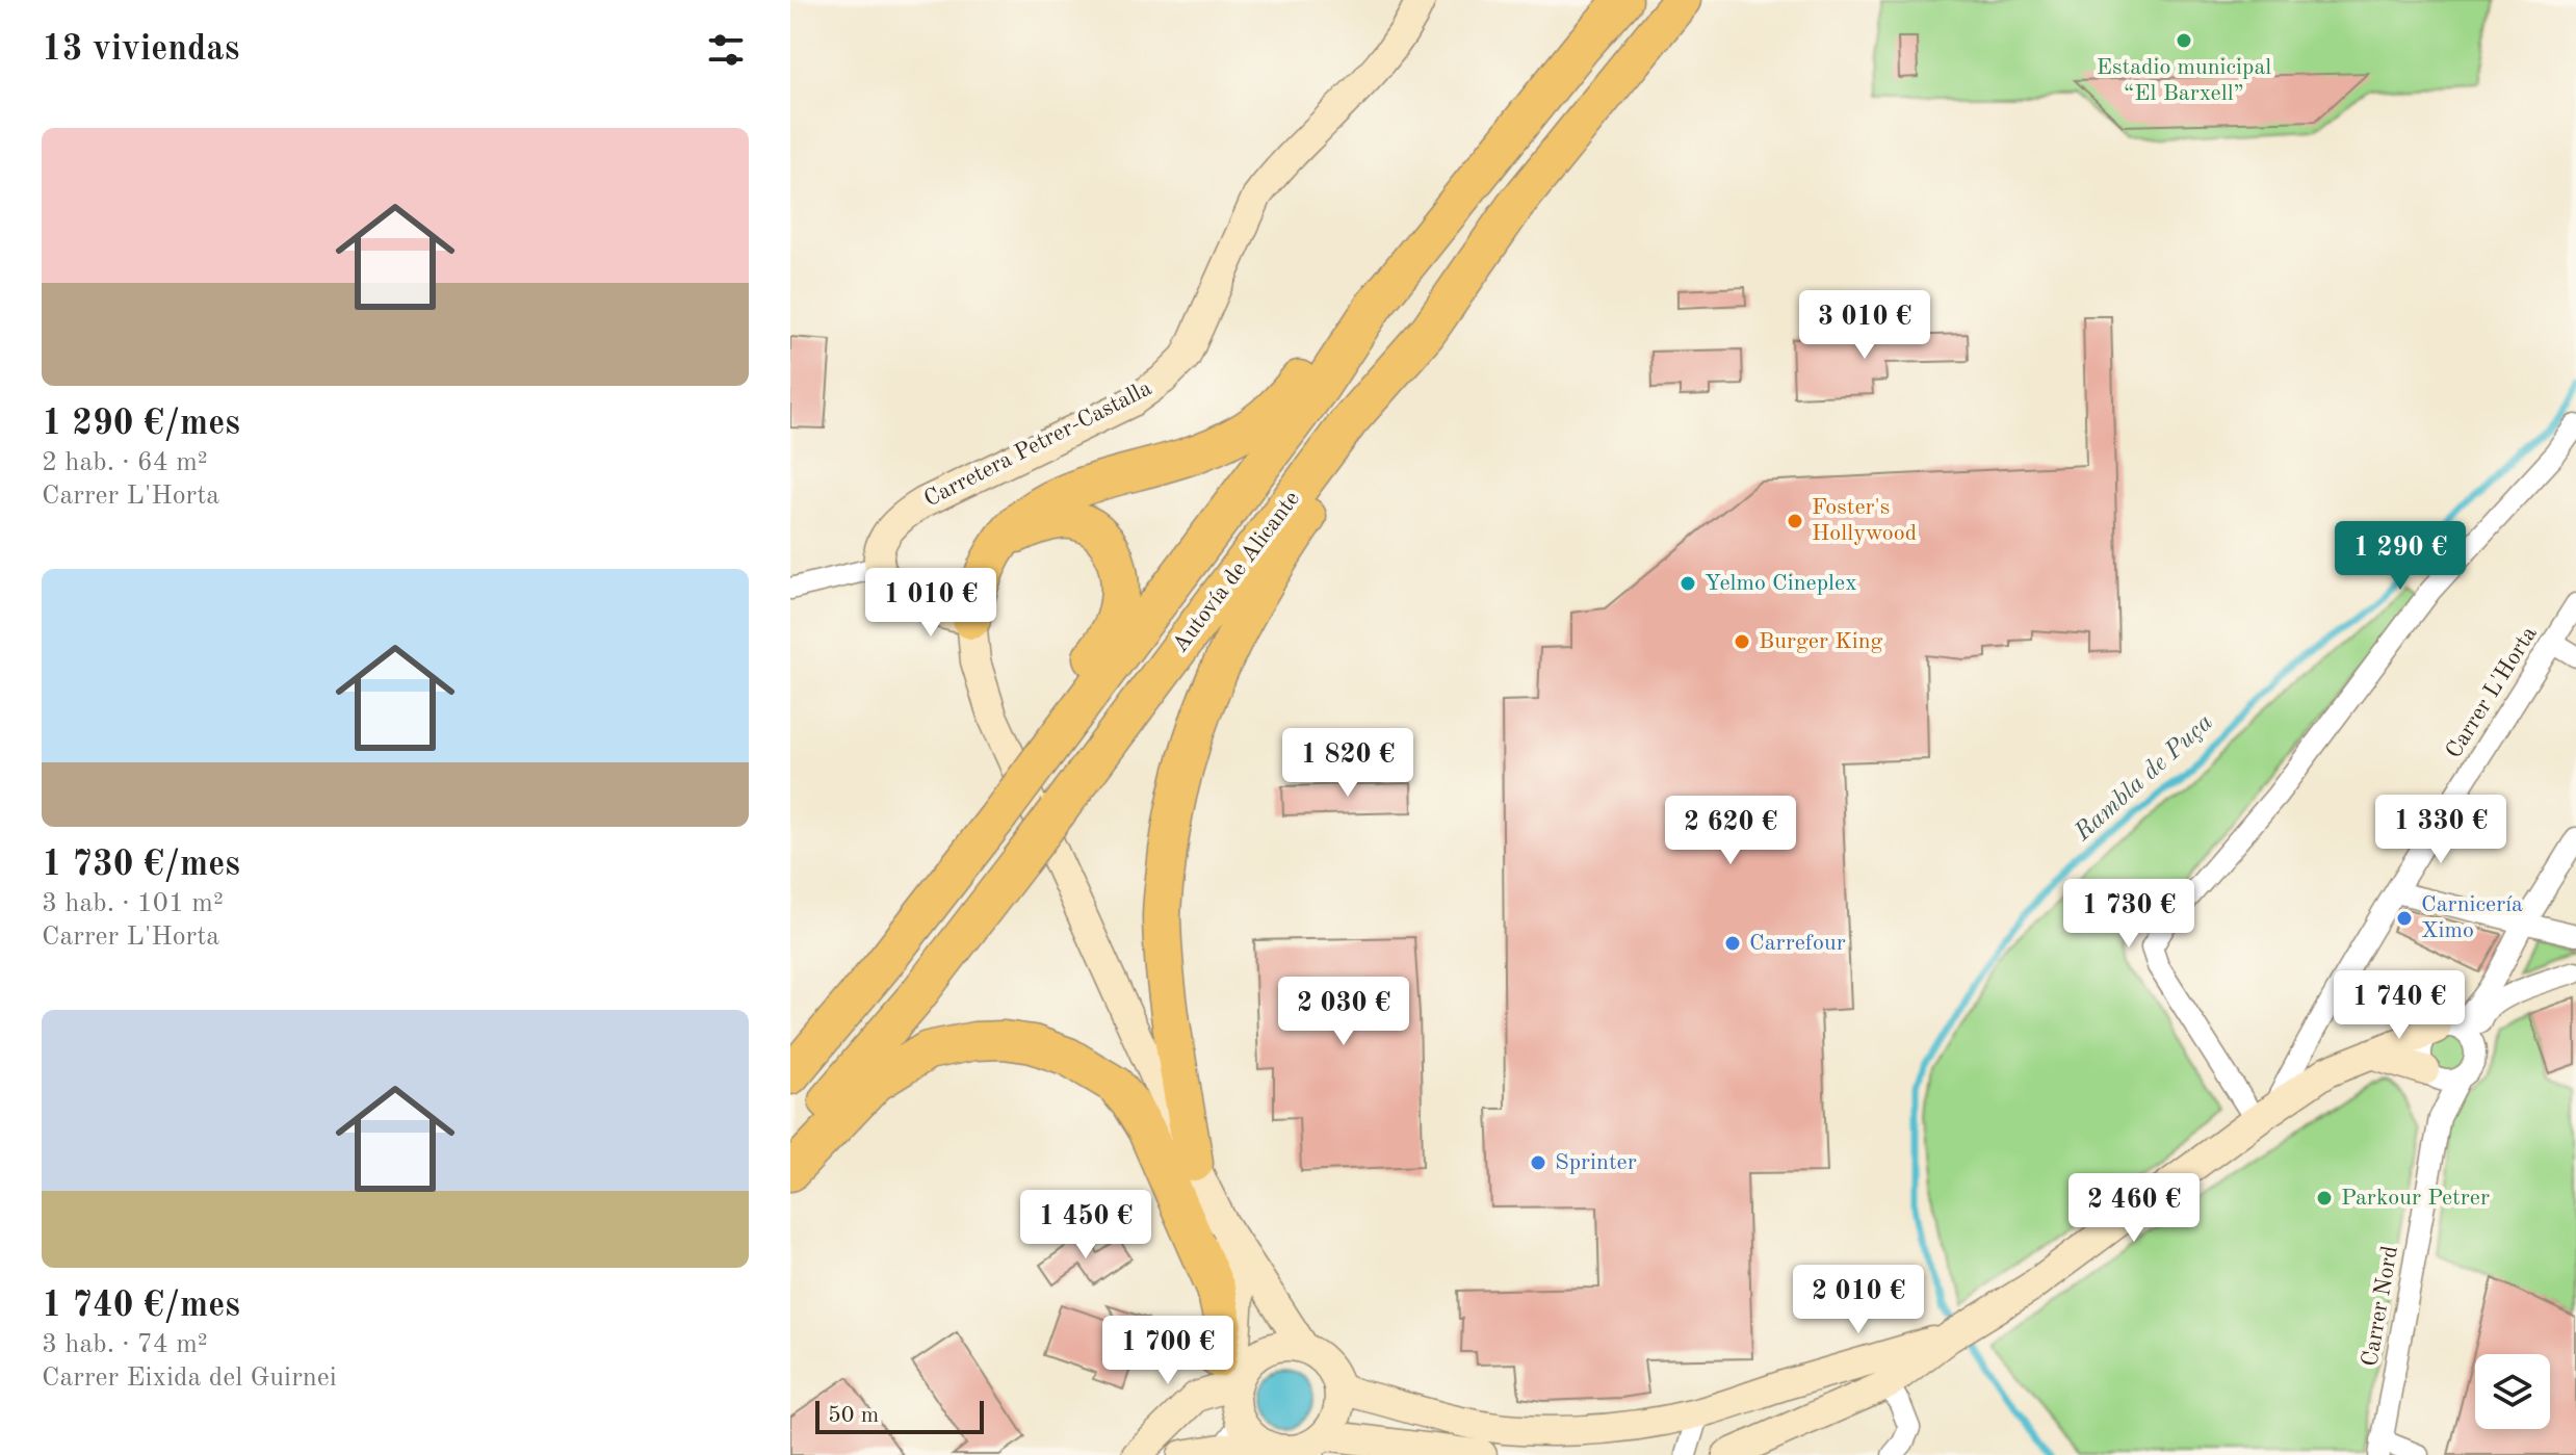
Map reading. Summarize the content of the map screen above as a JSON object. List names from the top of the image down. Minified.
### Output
{"streets":{"highway":["Autovía de Alicante"],"street":["Carretera Petrer-Castalla","Carrer L'Horta","Carrer Nord"]},"water":["Rambla de Puça"],"places":["Estadio municipal “El Barxell”","Foster's Hollywood","Yelmo Cineplex","Burger King","Carnicería Ximo","Carrefour","Sprinter","Parkour Petrer"],"scale_bar":"50 m","page":{"heading":"13 viviendas","list":[{"name":"1 290 €/mes","note":"2 hab. · 64 m² · Carrer L'Horta"},{"name":"1 730 €/mes","note":"3 hab. · 101 m² · Carrer L'Horta"},{"name":"1 740 €/mes","note":"3 hab. · 74 m² · Carrer Eixida del Guirnei"}],"price":["3 010 €","1 290 €","1 010 €","1 820 €","1 330 €","2 620 €","1 730 €","1 740 €","2 030 €","2 460 €","1 450 €","2 010 €","1 700 €"],"scale":"50 m"}}
